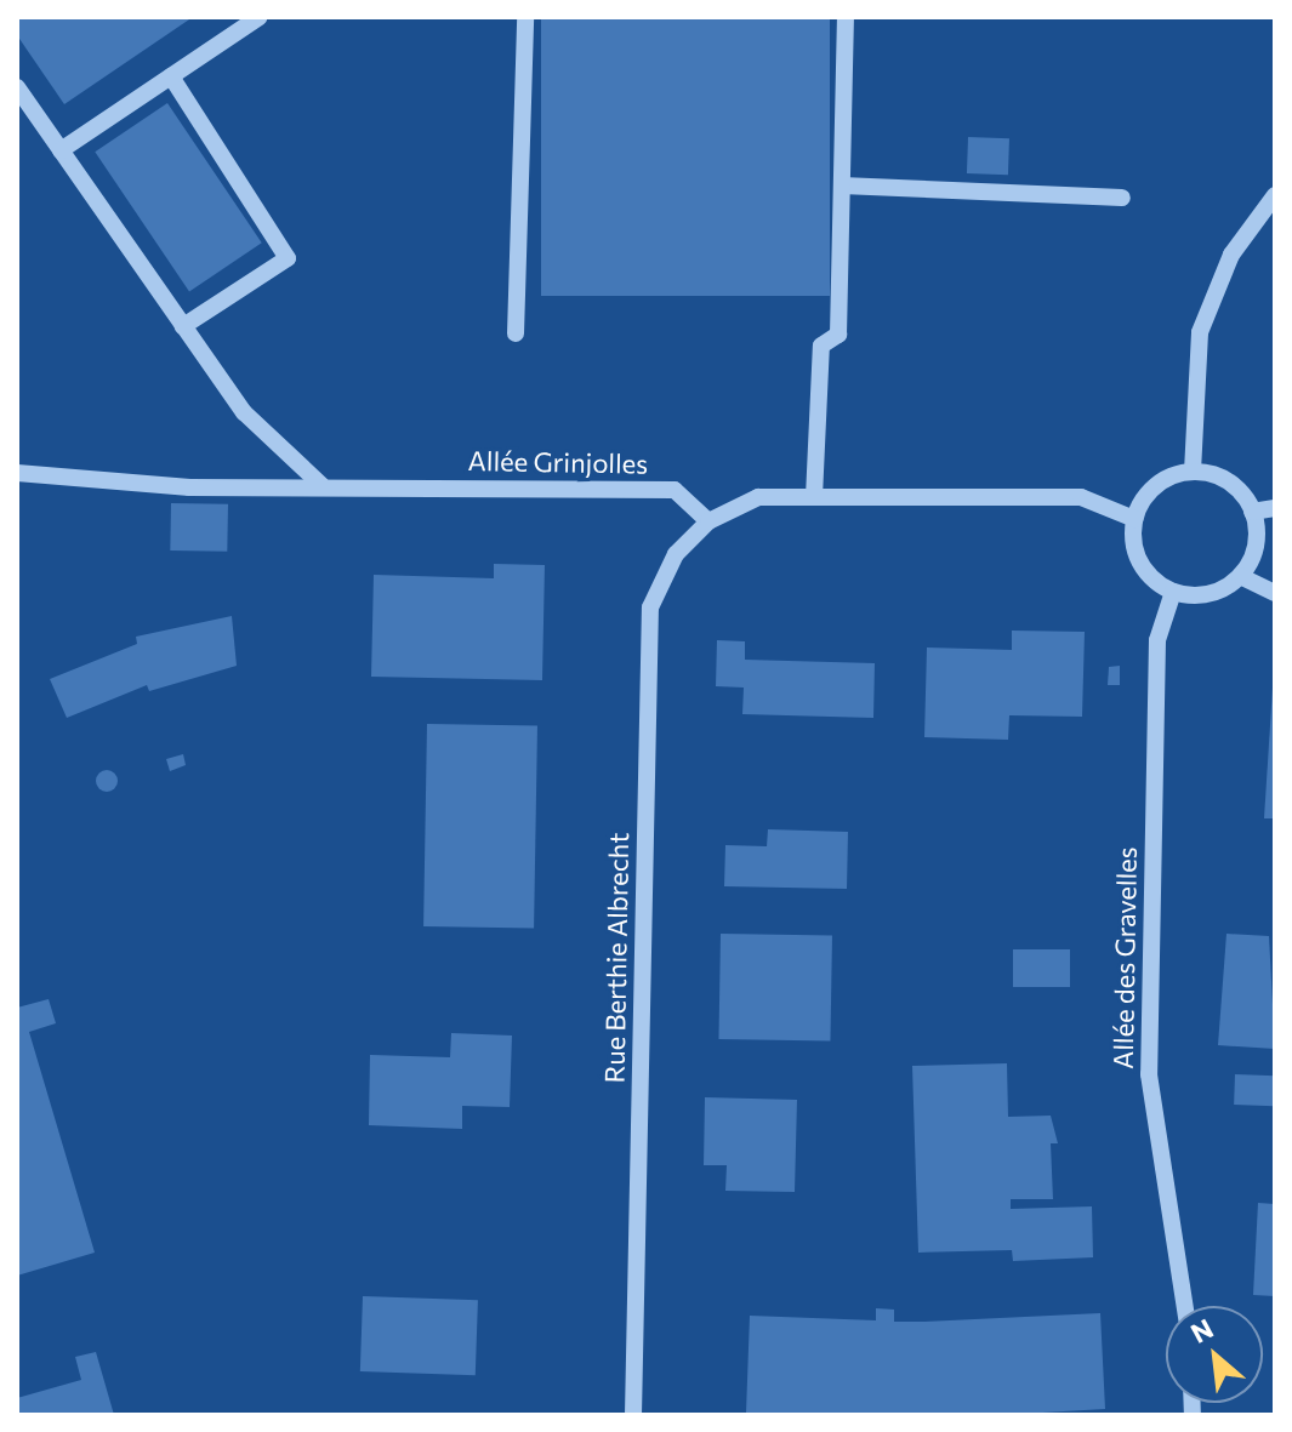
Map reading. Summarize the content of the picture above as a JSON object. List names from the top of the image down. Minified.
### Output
{"streets":{"street":["Allée Grinjolles","Rue Berthie Albrecht","Allée des Gravelles"]},"crossings":[["Allée Grinjolles","Rue Berthie Albrecht"]],"north":"top left"}
